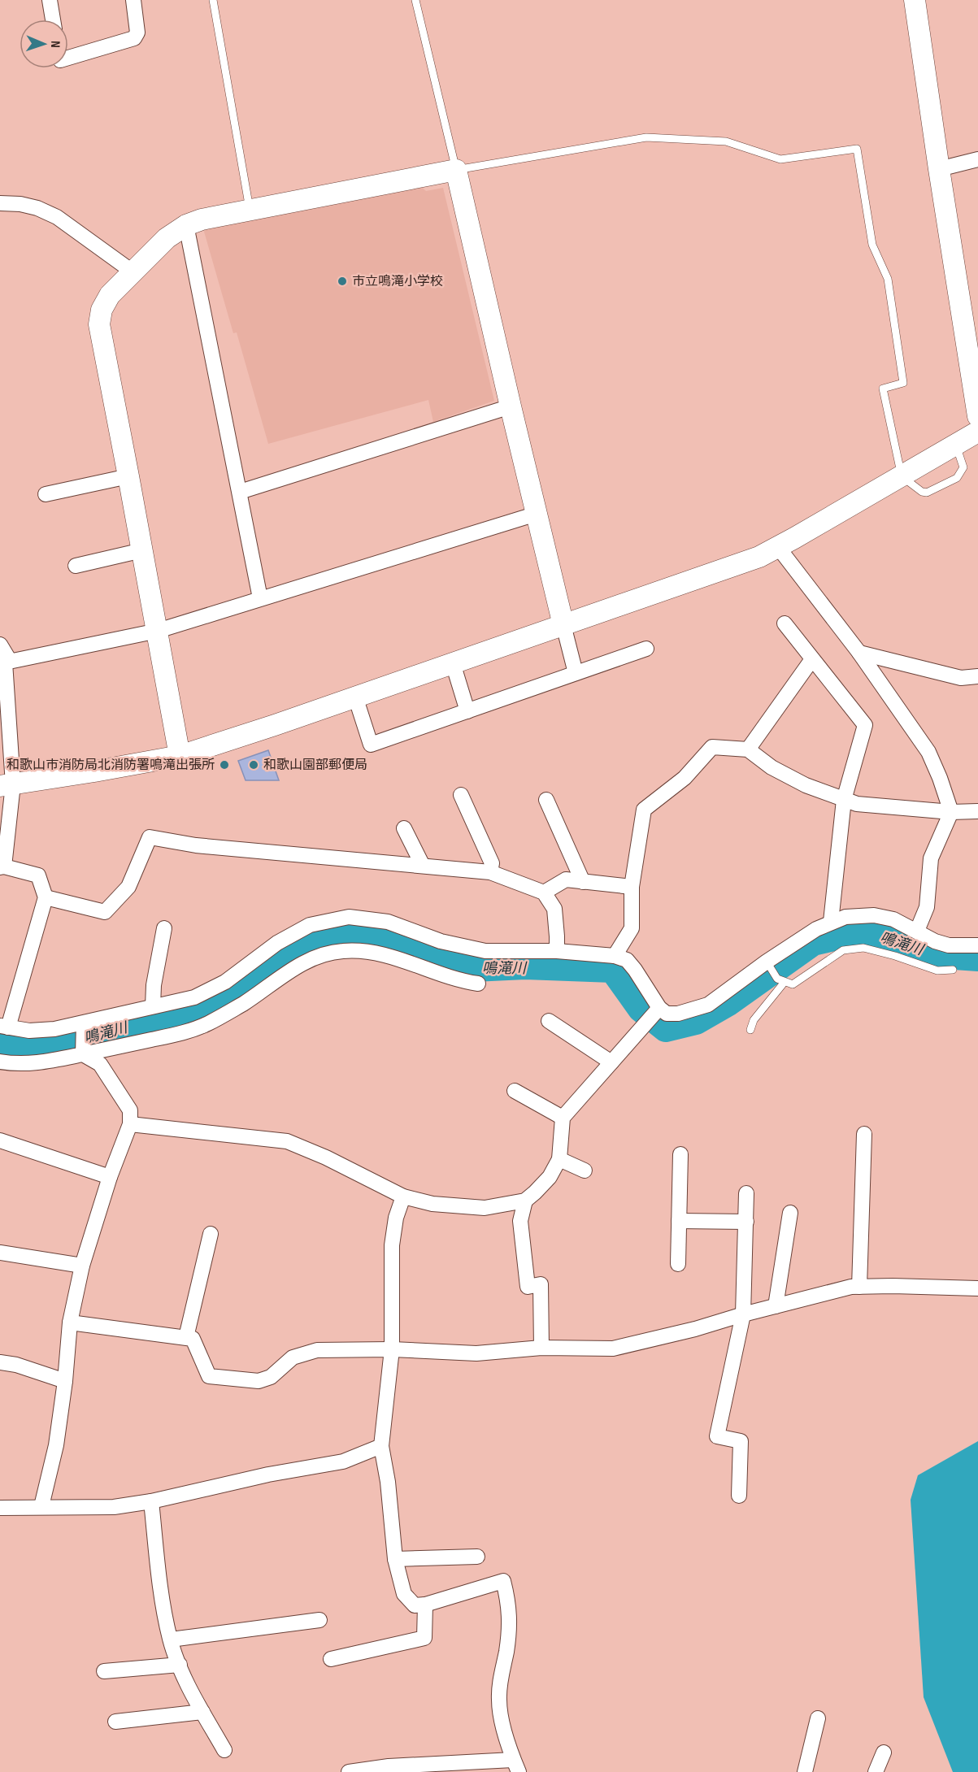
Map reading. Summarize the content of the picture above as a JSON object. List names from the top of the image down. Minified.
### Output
{"water":["鳴滝川"],"places":["市立鳴滝小学校","和歌山市消防局北消防署鳴滝出張所","和歌山園部郵便局"],"north":"right"}
